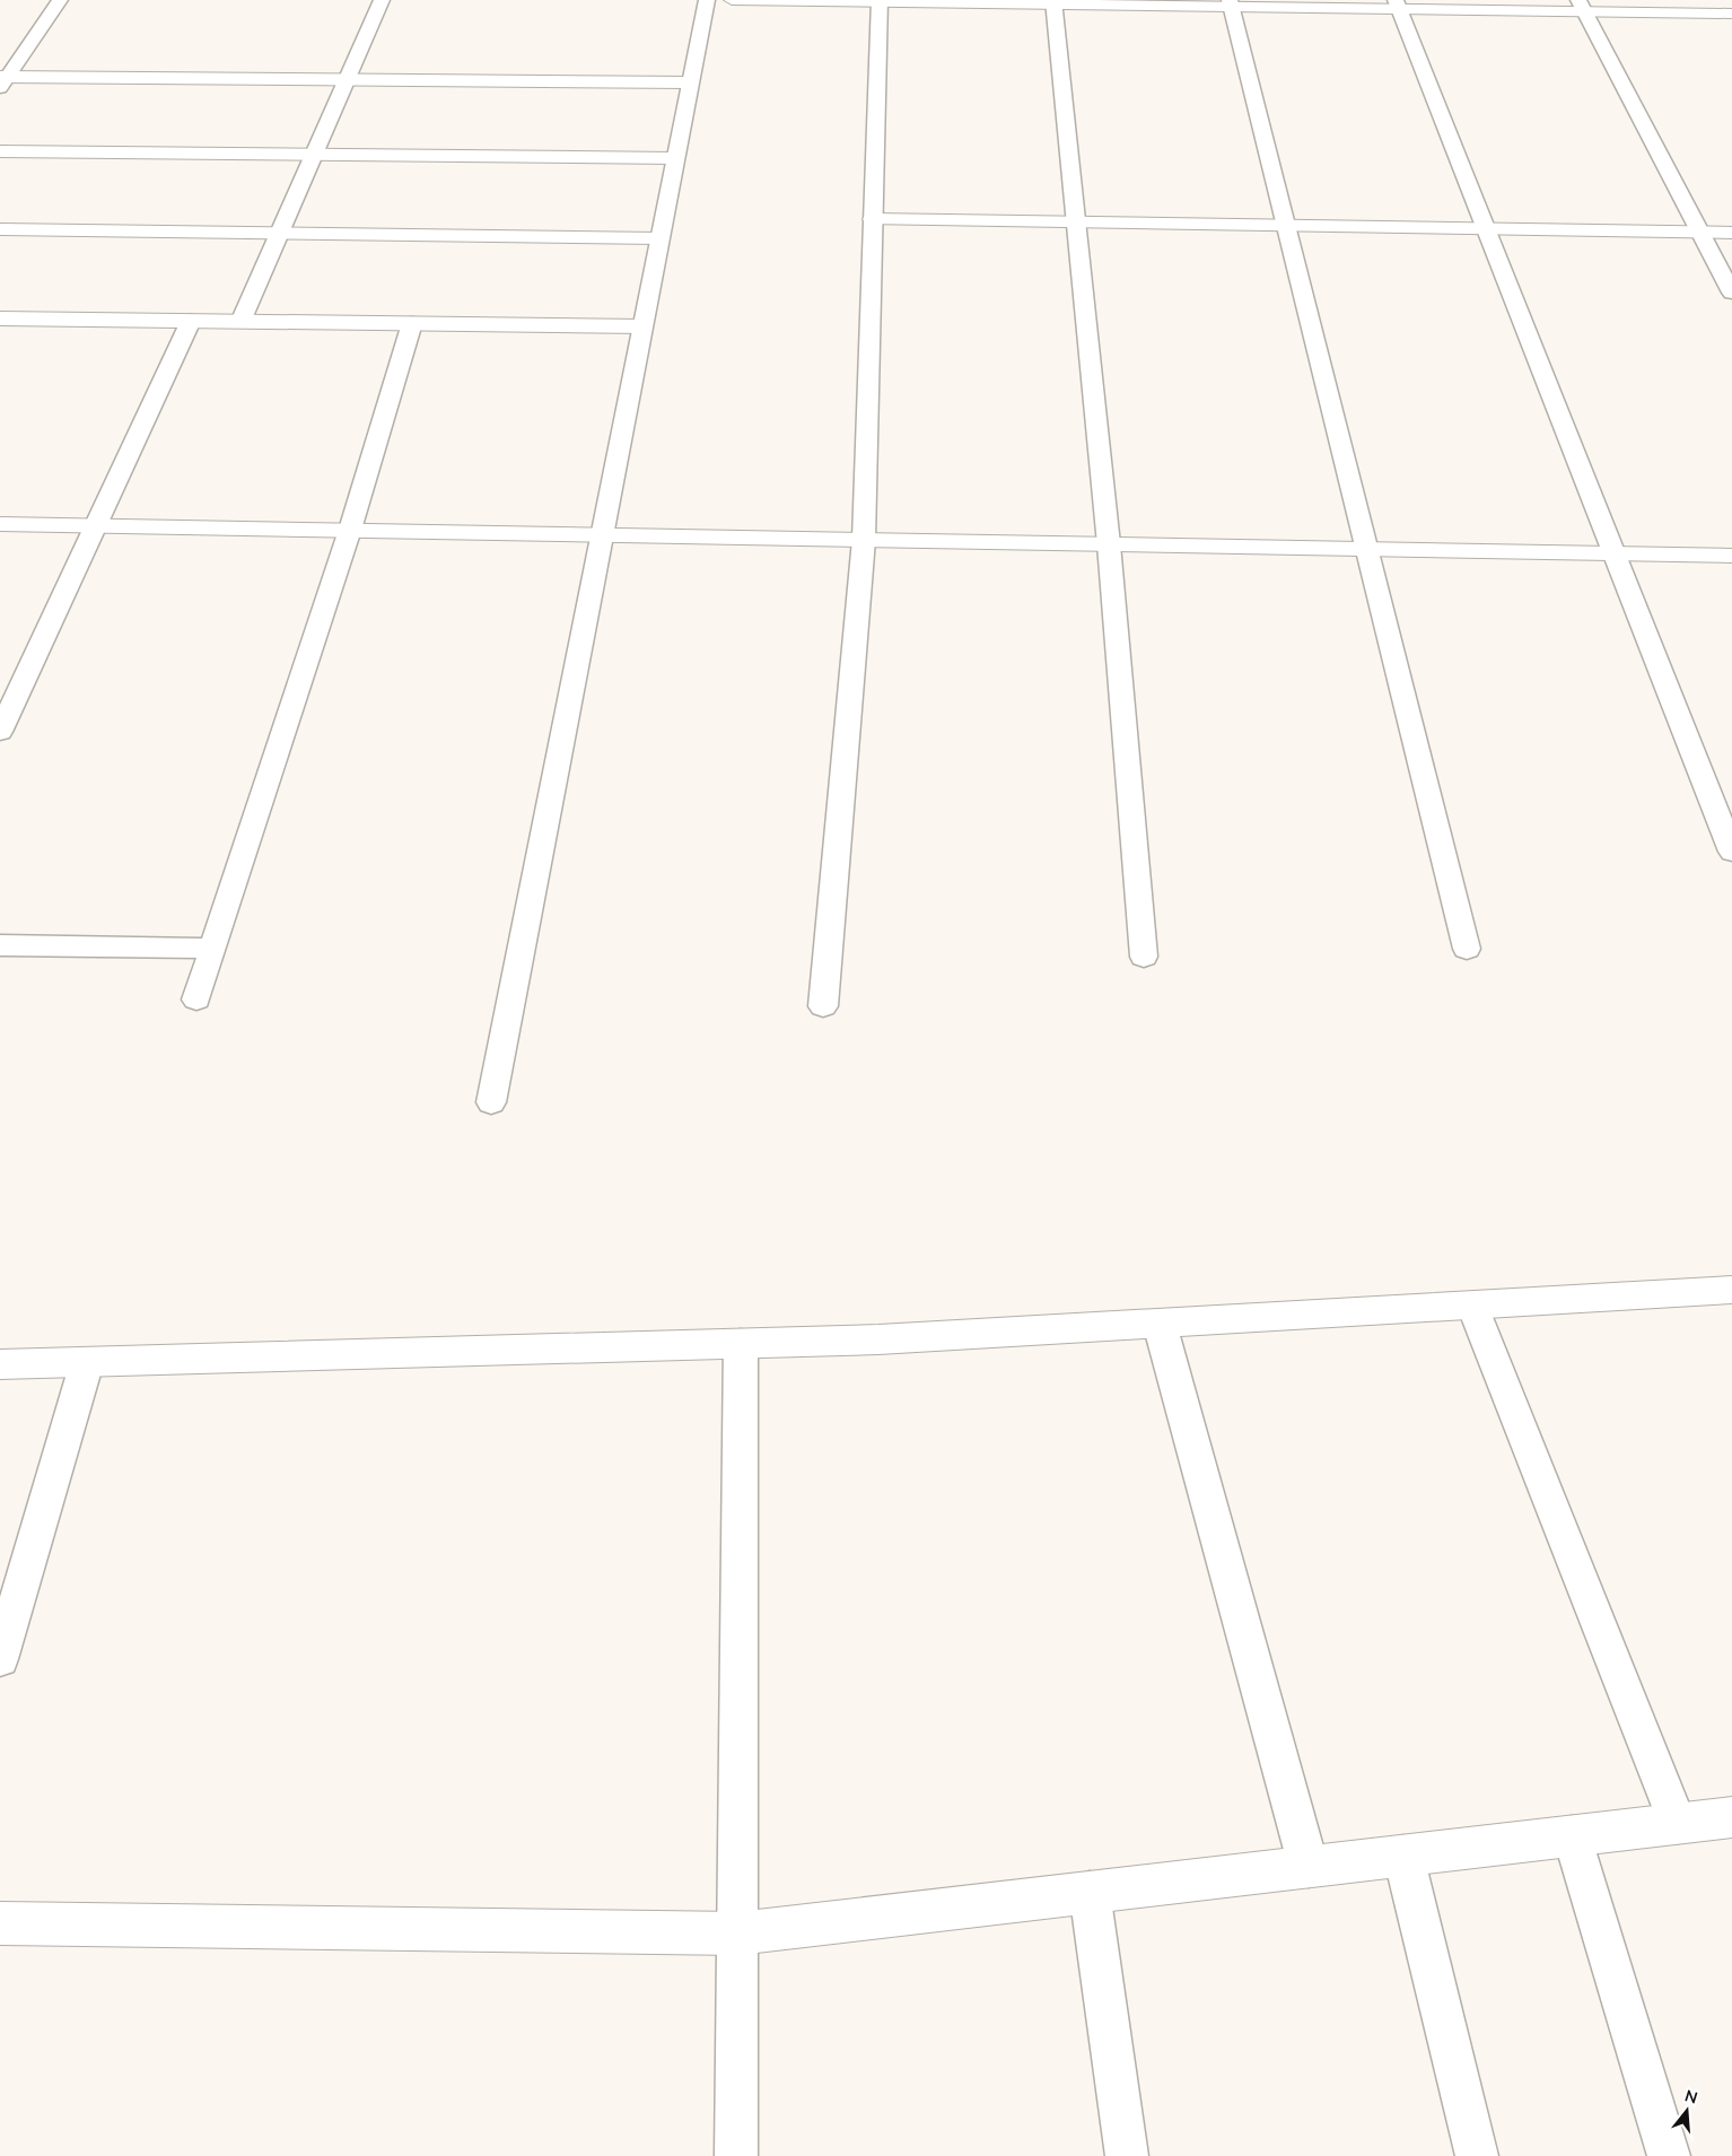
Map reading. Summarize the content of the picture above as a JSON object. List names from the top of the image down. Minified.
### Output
{"north":"top"}
